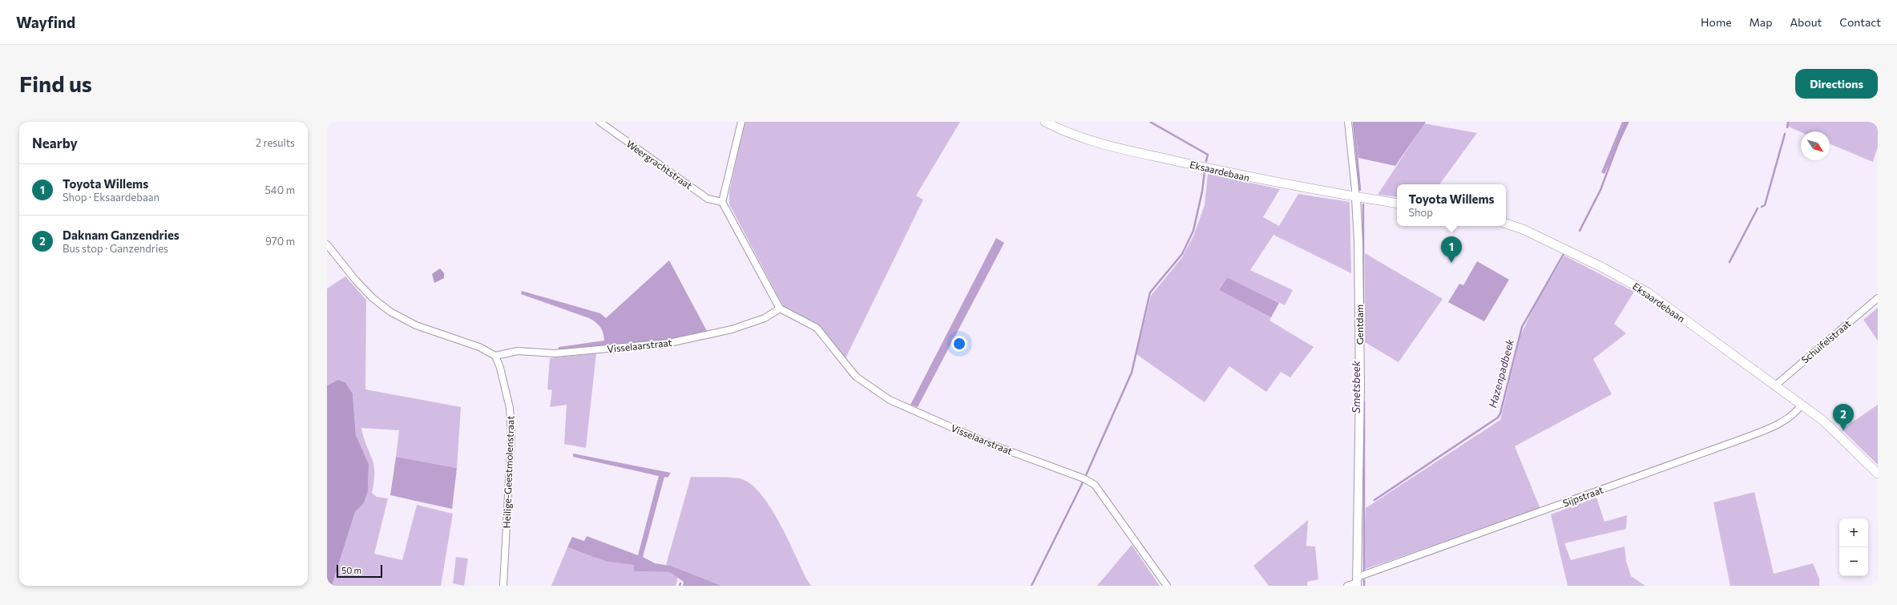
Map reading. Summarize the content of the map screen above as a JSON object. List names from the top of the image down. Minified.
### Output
{"streets":{"main road":["Eksaardebaan"],"street":["Weergrachtstraat","Gentdam","Schuifelstraat","Visselaarstraat","Heilige-Geestmolenstraat","Sijpstraat"]},"crossings":[["Eksaardebaan","Gentdam"],["Eksaardebaan","Schuifelstraat"],["Eksaardebaan","Sijpstraat"],["Gentdam","Sijpstraat"],["Visselaarstraat","Heilige-Geestmolenstraat"]],"water":["Hazenpadbeek","Smetsbeek"],"scale_bar":"50 m","north":"bottom right","page":{"header":"Wayfind","nav":["Home","Map","About","Contact"],"buttons":"Directions","title":"Find us","heading":["Nearby","2 results"],"list":[{"mark":"1","name":"Toyota Willems","note":"Shop · Eksaardebaan","value":"540 m"},{"mark":"2","name":"Daknam Ganzendries","note":"Bus stop · Ganzendries","value":"970 m"}],"popup":["Toyota Willems","Shop"],"pins":["1","2"],"map_buttons":["+","−"],"scale":"50 m"}}
